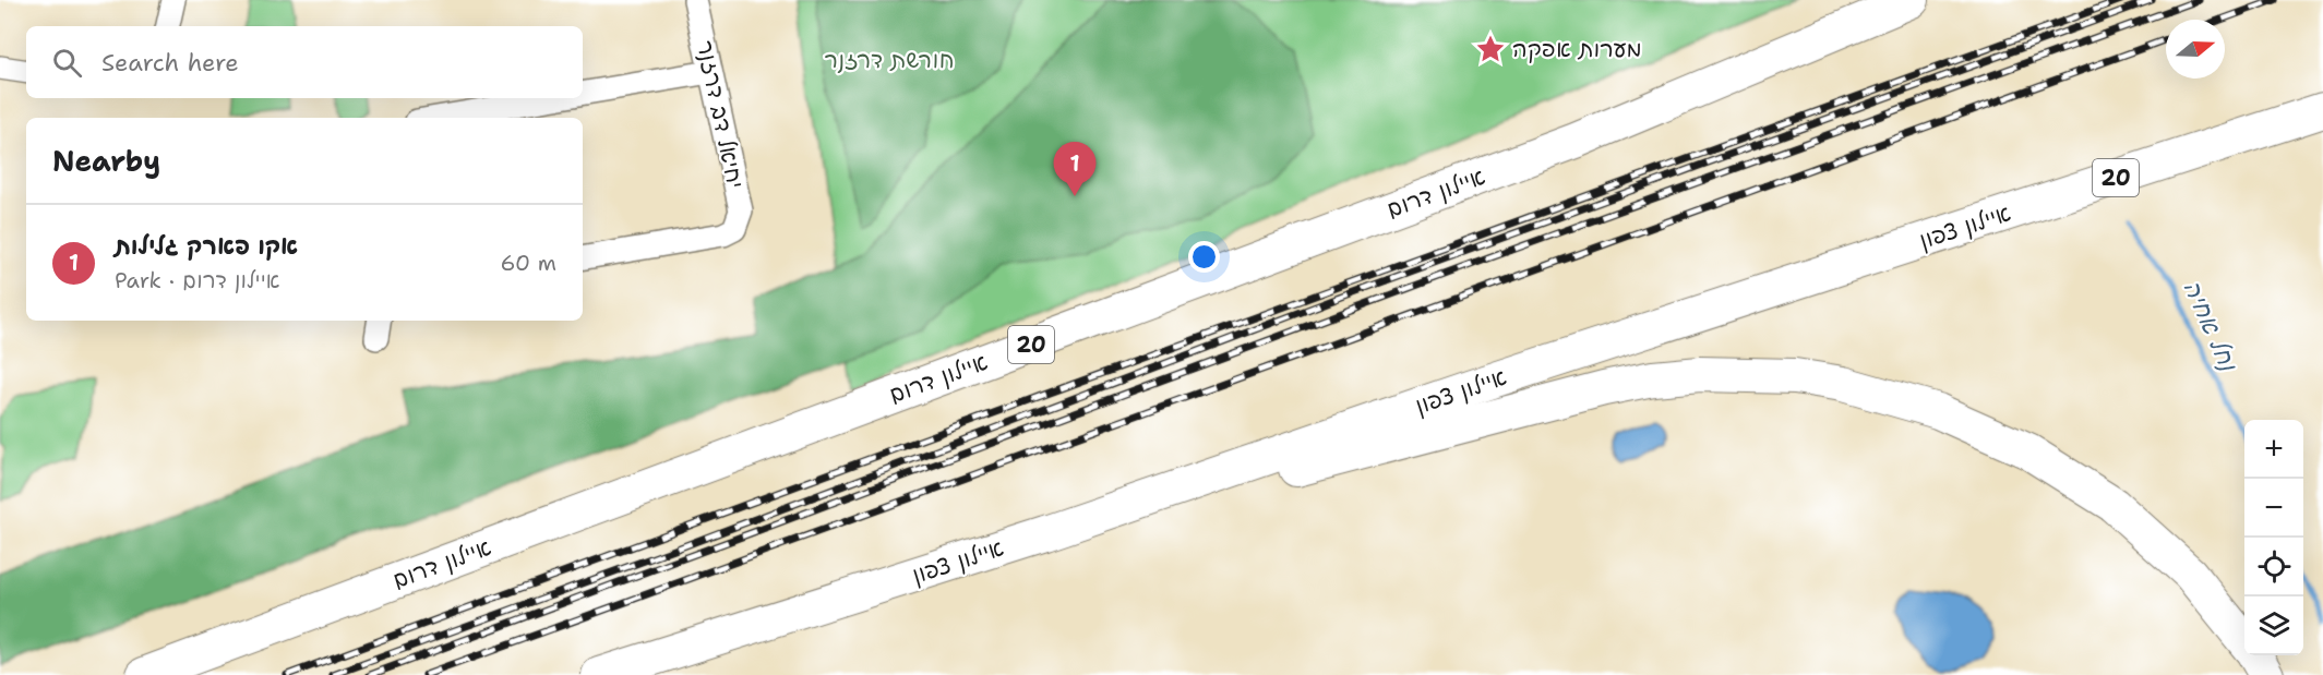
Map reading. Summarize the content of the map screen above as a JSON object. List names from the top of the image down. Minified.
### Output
{"streets":{"highway":["20","איילון דרום","איילון צפון"],"street":["יחיאל דב דרזנר"]},"water":["נחל אחיה"],"parks":["חורשת דרזנר"],"places":{"place":["מערות אפקה"]},"north":"right","page":{"search":"Search here","heading":"Nearby","pins":"1","list":[{"mark":"1","name":"אקו פארק גלילות","note":"Park · איילון דרום","value":"60 m"}],"map_buttons":["+","−"]}}
